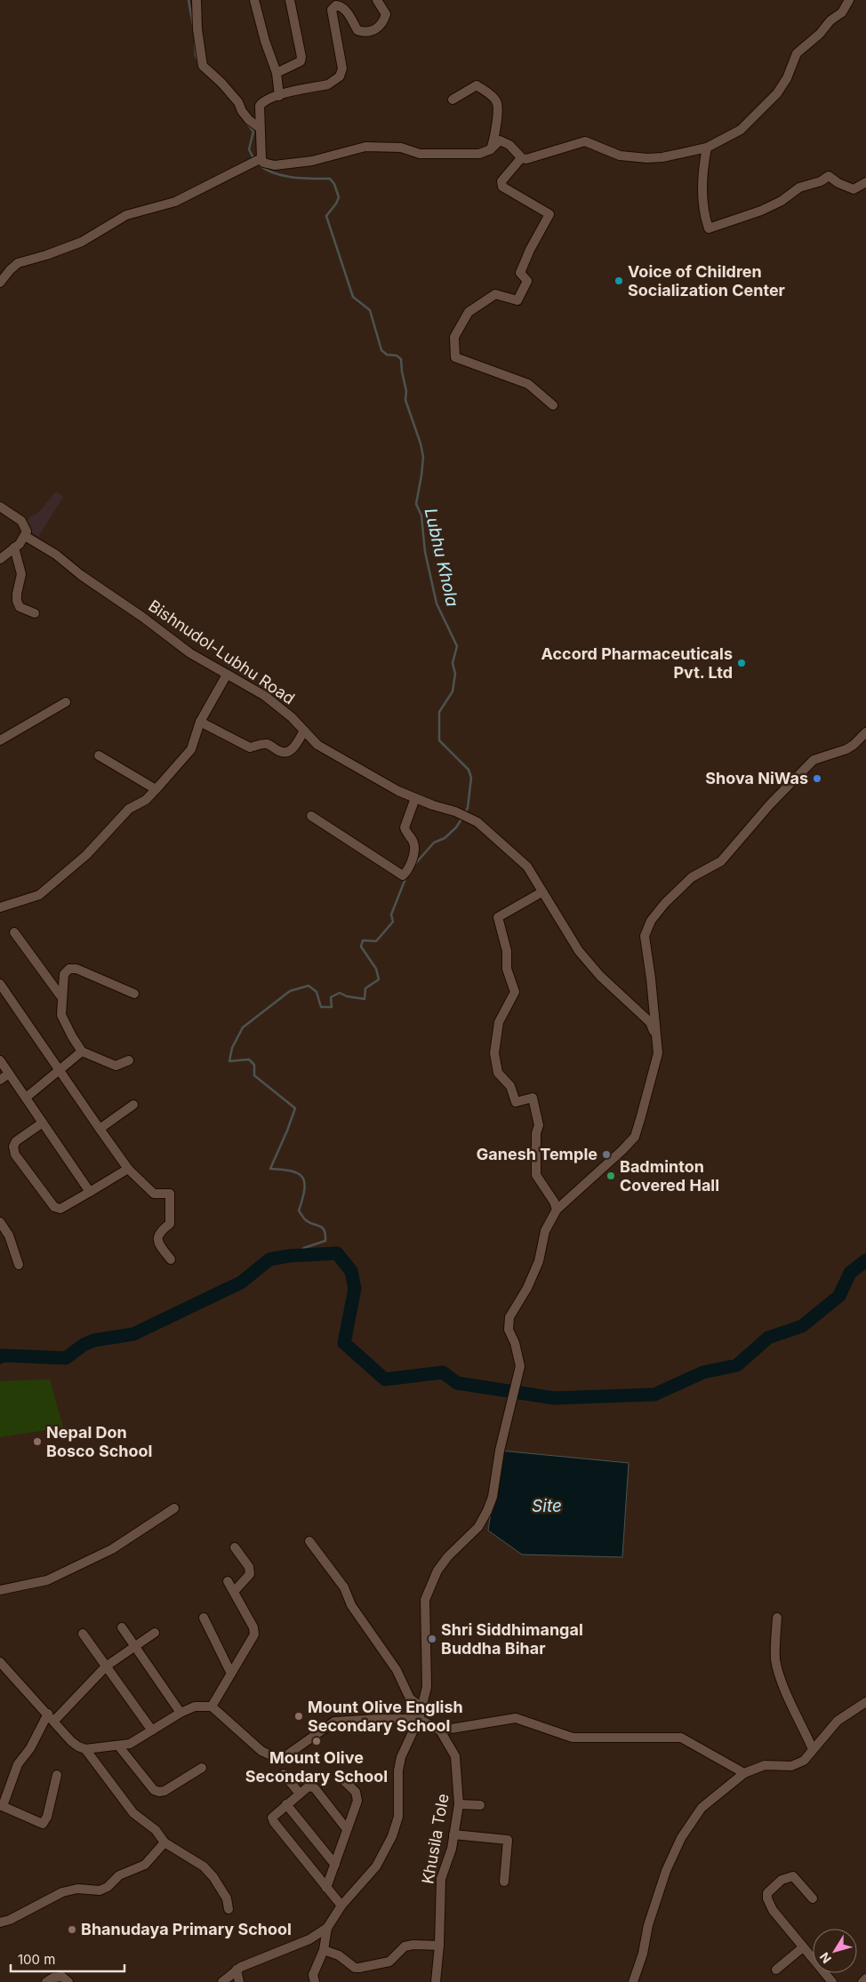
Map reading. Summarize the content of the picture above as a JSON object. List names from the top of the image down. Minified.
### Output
{"streets":{"street":["Bishnudol-Lubhu Road","Khusila Tole"]},"water":["Lubhu Khola","Site"],"places":["Voice of Children Socialization Center","Accord Pharmaceuticals Pvt. Ltd","Shova NiWas","Ganesh Temple","Badminton Covered Hall","Nepal Don Bosco School","Shri Siddhimangal Buddha Bihar","Mount Olive English Secondary School","Mount Olive Secondary School","Bhanudaya Primary School"],"scale_bar":"100 m","north":"bottom left"}
